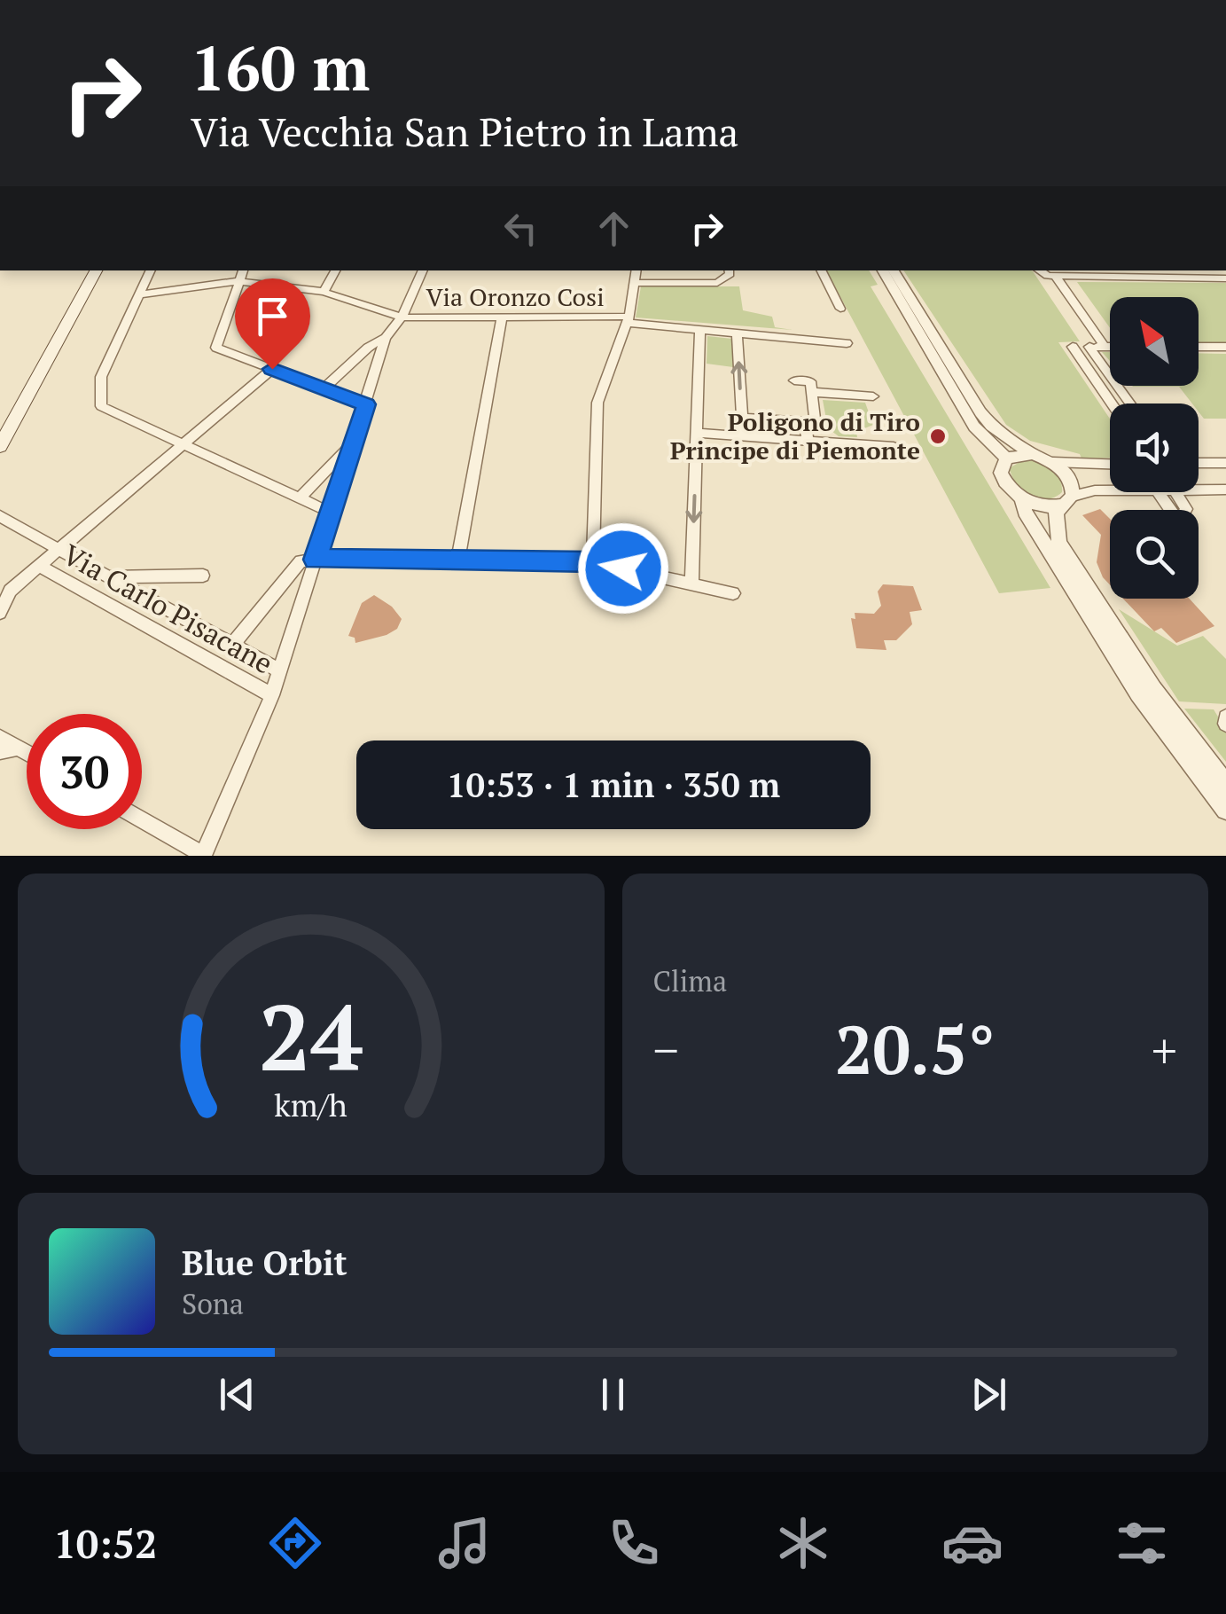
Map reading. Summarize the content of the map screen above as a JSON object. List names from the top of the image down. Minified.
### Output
{"streets":{"street":["Via Oronzo Cosi","Via Carlo Pisacane"]},"places":["Poligono di Tiro Principe di Piemonte"],"north":"top left","page":{"turn":["160 m","Via Vecchia San Pietro in Lama"],"limit":"30","trip":"10:53 · 1 min · 350 m","tile":"Clima","heat":["−","20.5°","+"],"song":["Blue Orbit","Sona"],"tabs":"10:52","gauge":["24","km/h"]}}
